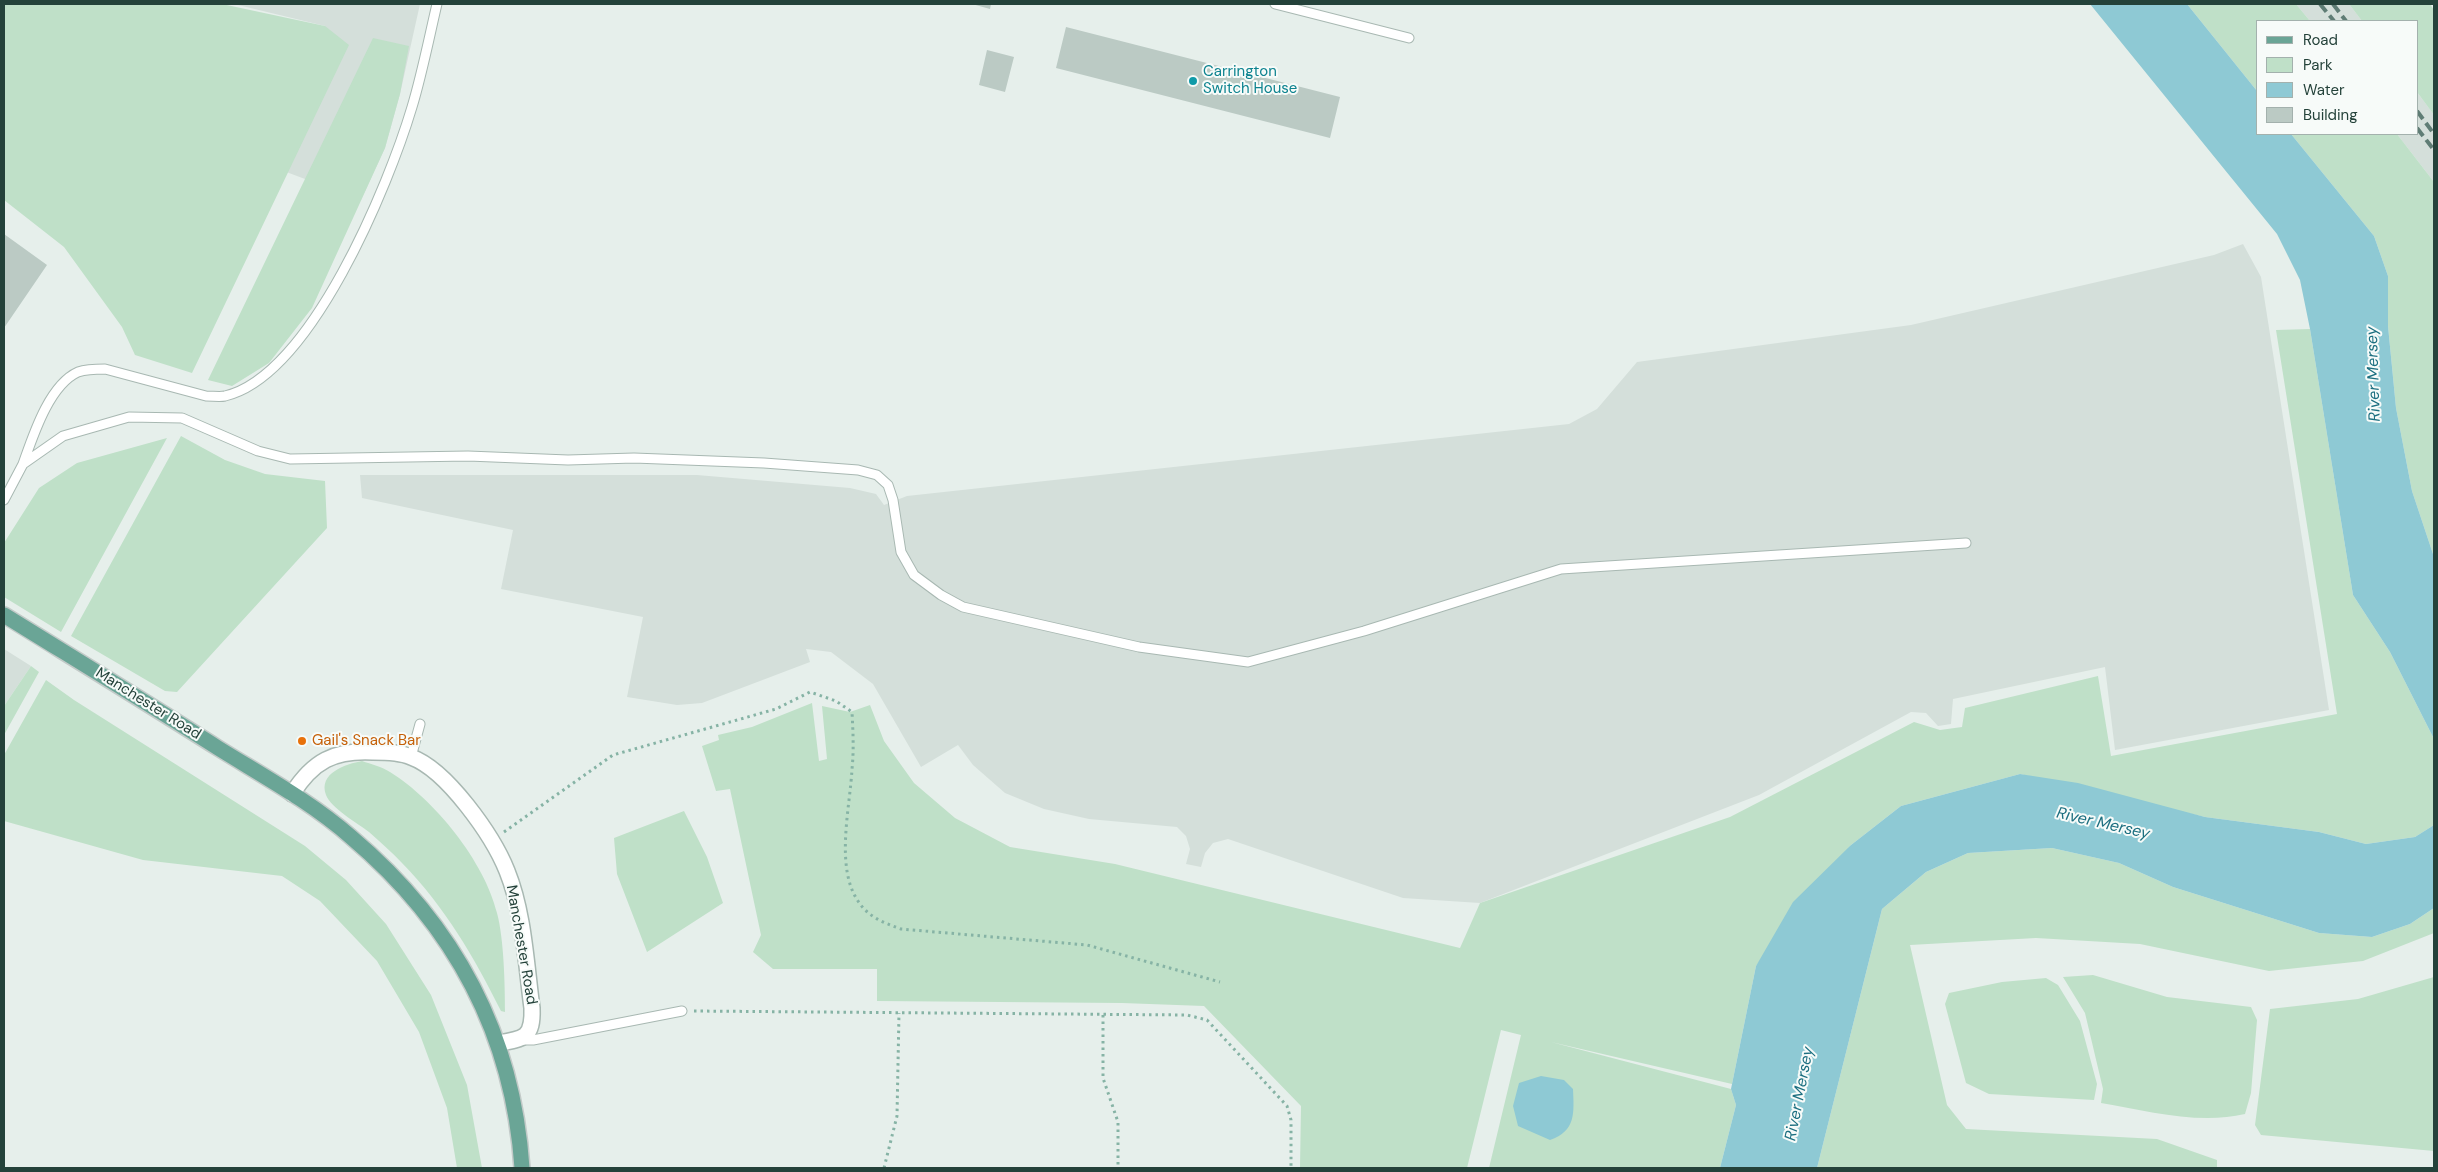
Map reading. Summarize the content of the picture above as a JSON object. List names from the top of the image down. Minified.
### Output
{"streets":{"main road":["Manchester Road"]},"water":["River Mersey"],"places":["Carrington Switch House","Gail's Snack Bar"],"legend":["Road","Park","Water","Building"]}
